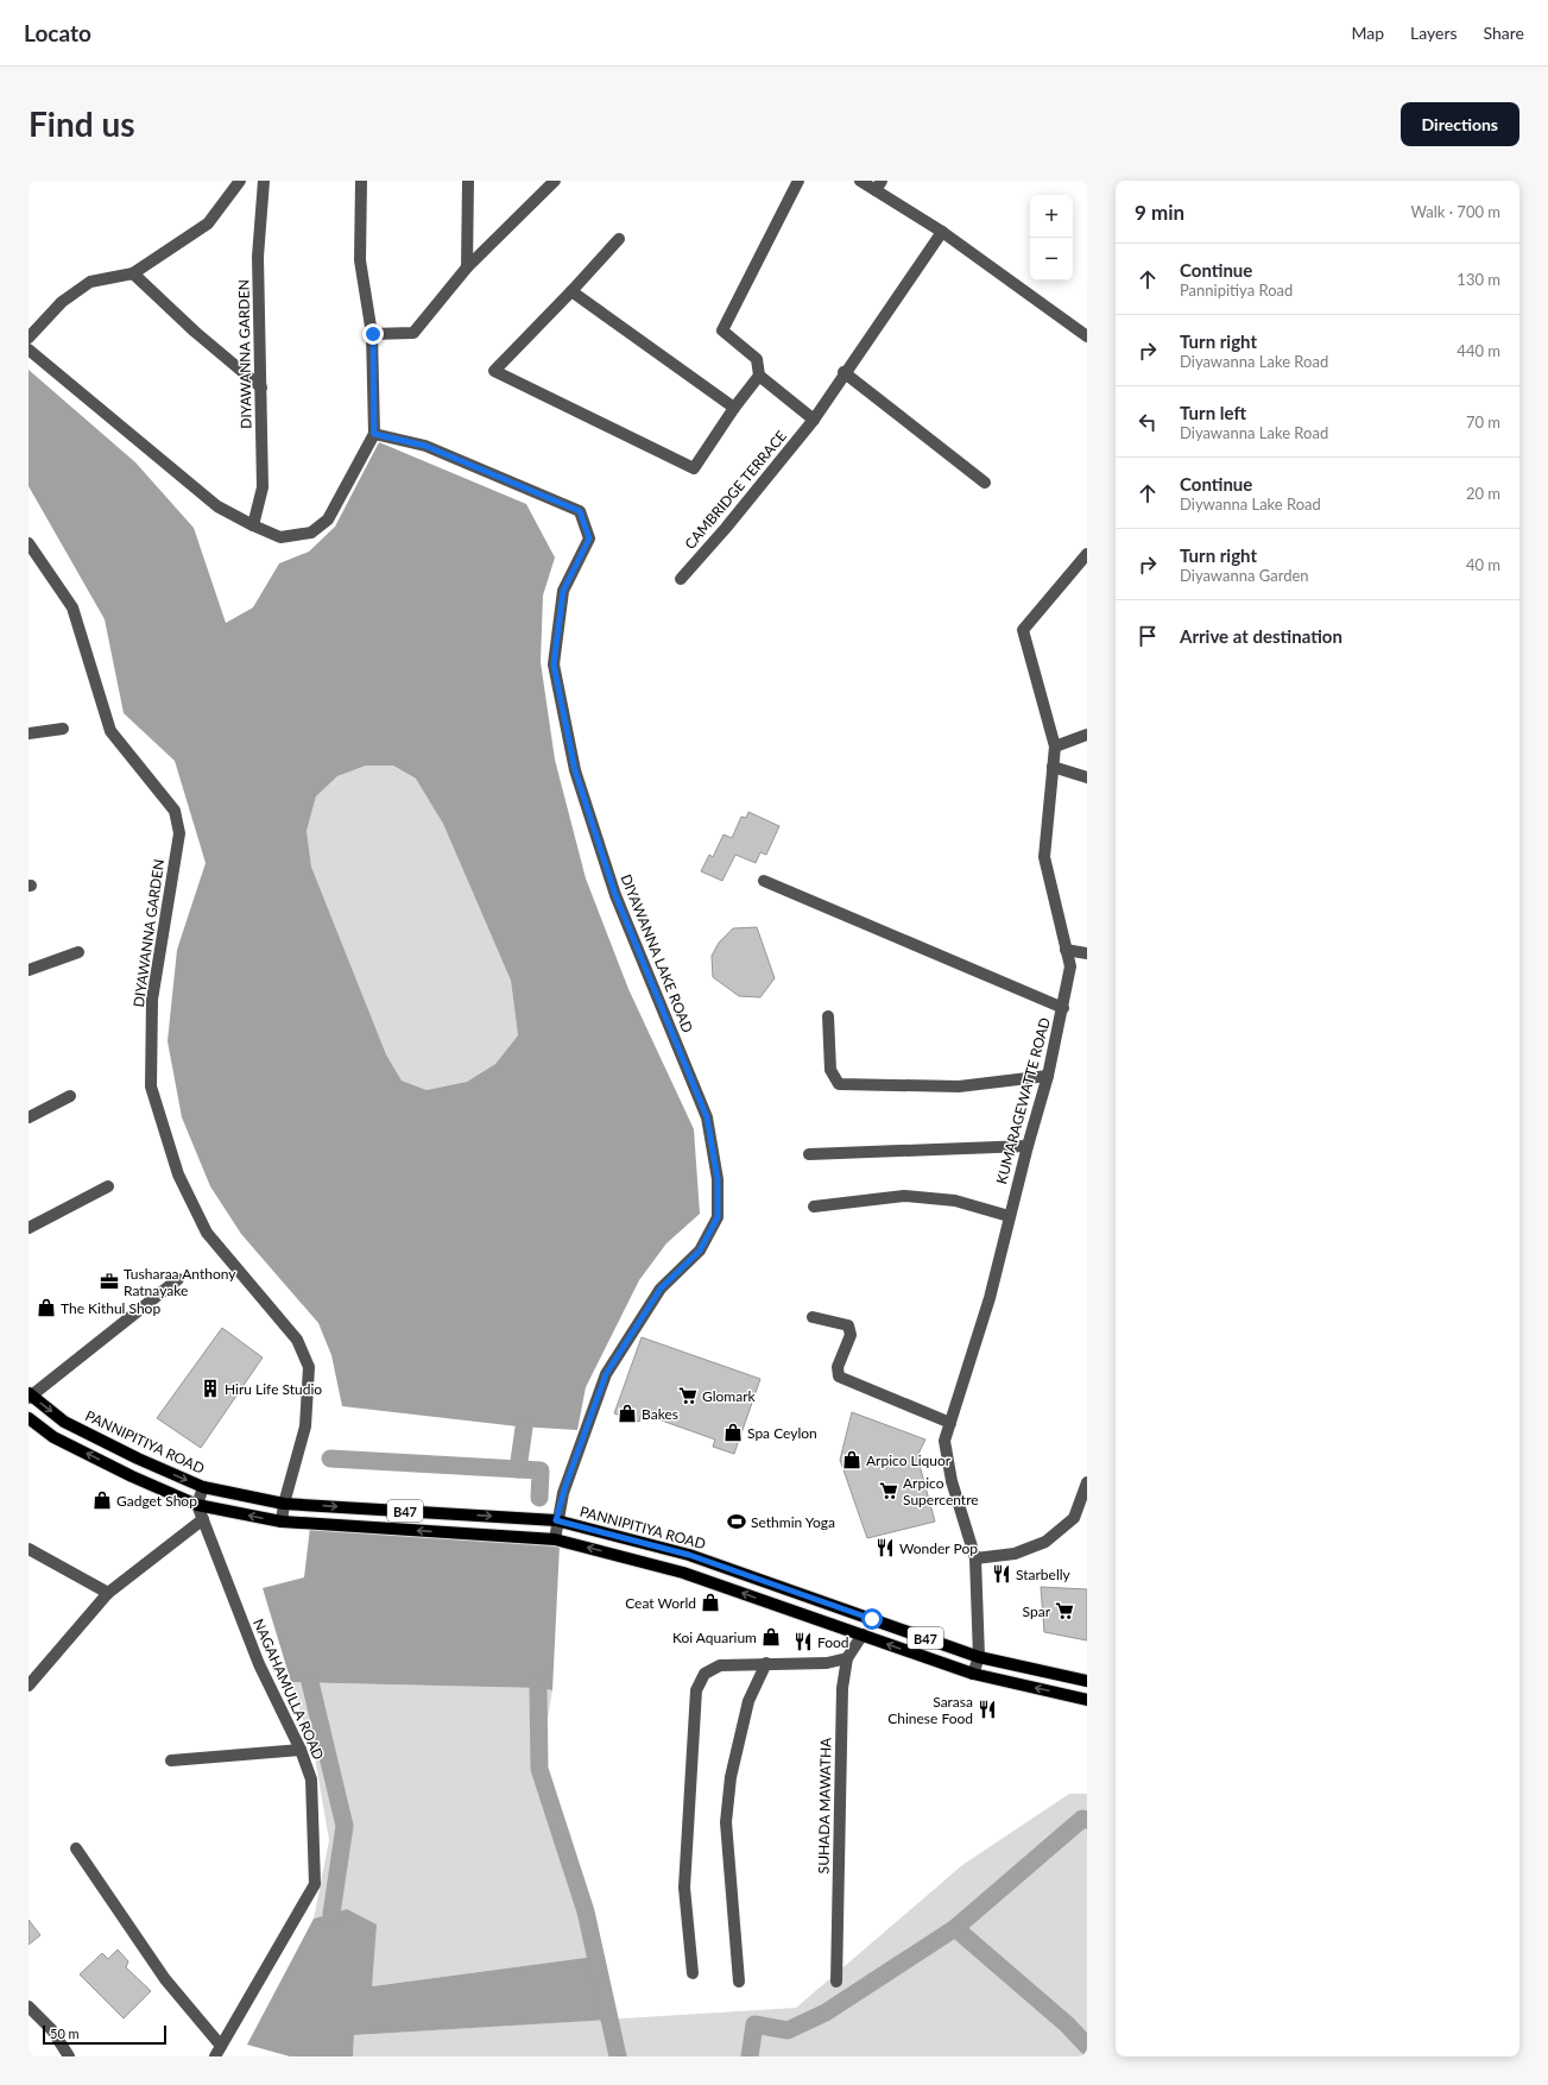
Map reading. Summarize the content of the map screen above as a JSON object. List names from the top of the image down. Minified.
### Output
{"streets":{"main road":["PANNIPITIYA ROAD","B47"],"street":["DIYAWANNA GARDEN","CAMBRIDGE TERRACE","DIYAWANNA LAKE ROAD","KUMARAGEWATTE ROAD","NAGAHAMULLA ROAD","SUHADA MAWATHA"]},"crossings":[["DIYAWANNA GARDEN","PANNIPITIYA ROAD"],["DIYAWANNA GARDEN","B47"],["DIYAWANNA LAKE ROAD","PANNIPITIYA ROAD"],["DIYAWANNA LAKE ROAD","B47"],["KUMARAGEWATTE ROAD","PANNIPITIYA ROAD"],["KUMARAGEWATTE ROAD","B47"],["B47","NAGAHAMULLA ROAD"],["B47","SUHADA MAWATHA"]],"places":{"office":["Tusharaa Anthony Ratnayake"],"shop":["The Kithul Shop","Bakes","Spa Ceylon","Arpico Liquor","Gadget Shop","Ceat World","Koi Aquarium"],"building":["Hiru Life Studio"],"supermarket":["Glomark","Arpico Supercentre","Spar"],"sports":["Sethmin Yoga"],"restaurant":["Wonder Pop","Starbelly","Food","Sarasa Chinese Food"]},"scale_bar":"50 m","page":{"header":"Locato","nav":["Map","Layers","Share"],"buttons":"Directions","title":"Find us","heading":["9 min","Walk · 700 m"],"map_buttons":["+","−"],"list":[["Continue","Pannipitiya Road","130 m"],["Turn right","Diyawanna Lake Road","440 m"],["Turn left","Diyawanna Lake Road","70 m"],["Continue","Diywanna Lake Road","20 m"],["Turn right","Diyawanna Garden","40 m"],"Arrive at destination"],"scale":"50 m"}}
